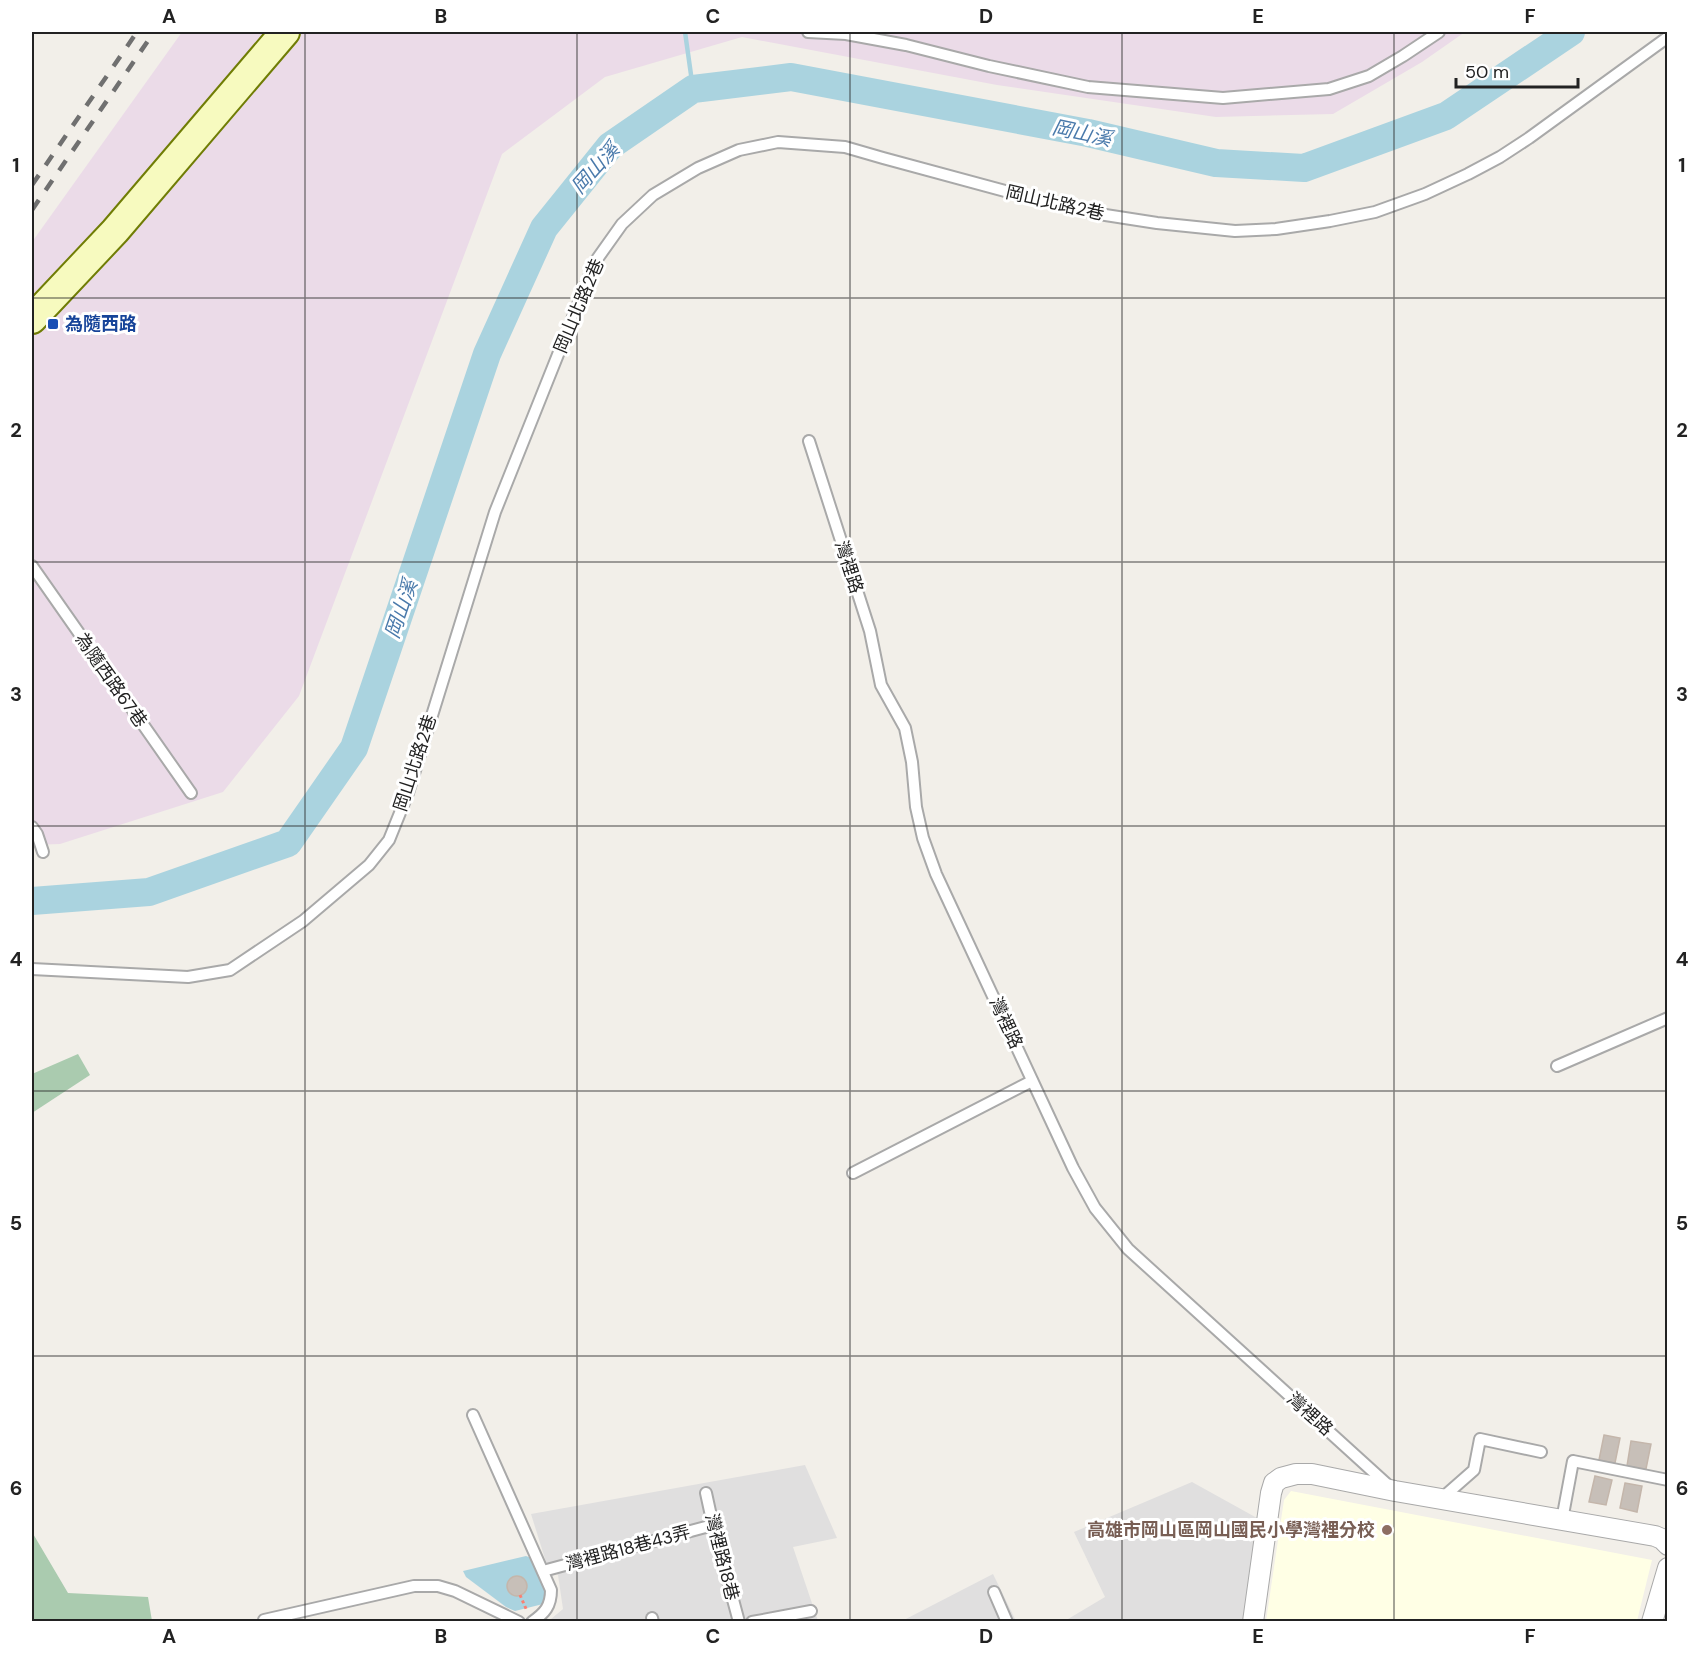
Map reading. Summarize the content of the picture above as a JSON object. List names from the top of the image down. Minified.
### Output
{"streets":{"lane":["岡山北路2巷","灣裡路","為隨西路67巷","灣裡路18巷43弄","灣裡路18巷"]},"crossings":[["灣裡路18巷43弄","灣裡路18巷"]],"water":["岡山溪"],"places":{"transit":["為隨西路"],"other":["高雄市岡山區岡山國民小學灣裡分校"]},"scale_bar":"50 m","grid":{"columns":["A","B","C","D","E","F"],"rows":["1","2","3","4","5","6"]}}
